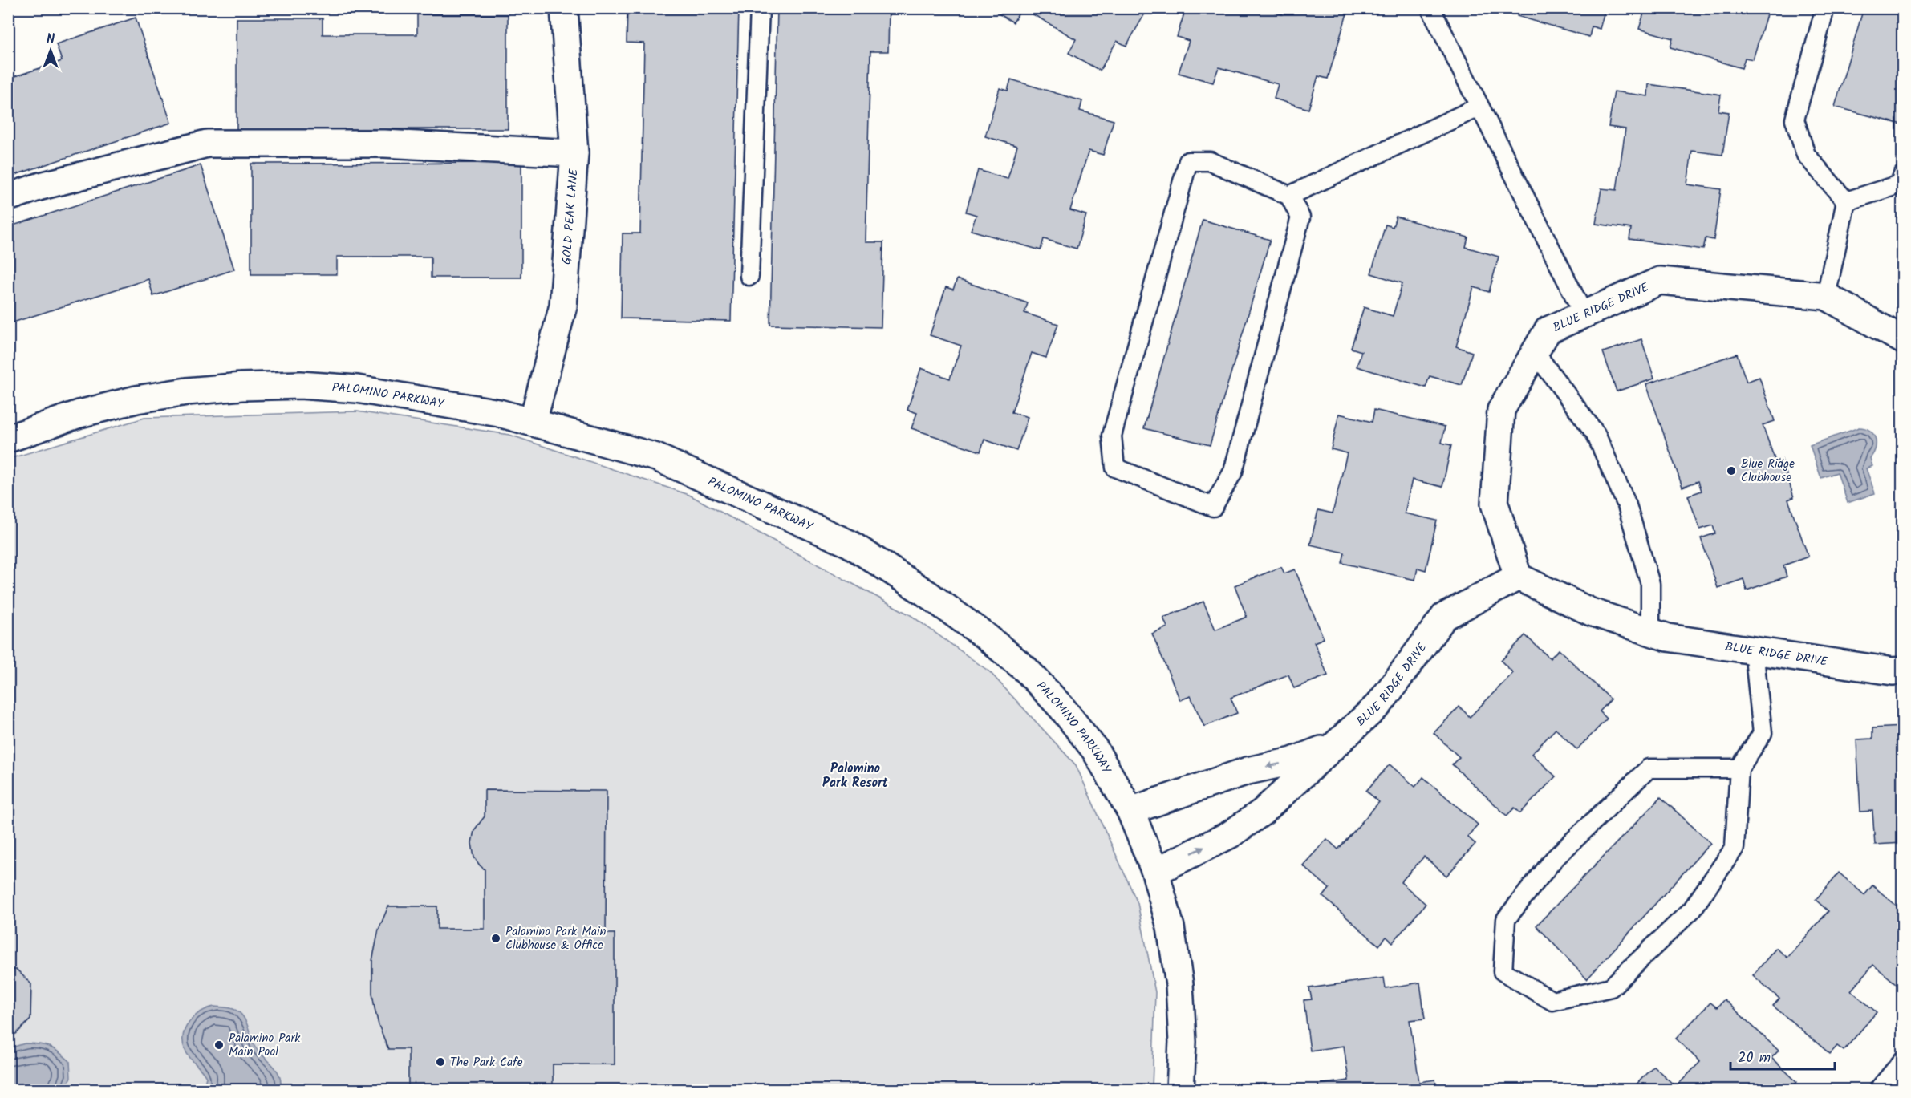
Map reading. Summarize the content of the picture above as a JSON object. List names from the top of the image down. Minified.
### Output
{"streets":{"street":["GOLD PEAK LANE","BLUE RIDGE DRIVE","PALOMINO PARKWAY"]},"crossings":[["GOLD PEAK LANE","PALOMINO PARKWAY"],["BLUE RIDGE DRIVE","PALOMINO PARKWAY"]],"districts":["Palomino Park Resort"],"places":["Blue Ridge Clubhouse","Palomino Park Main Clubhouse & Office","Palamino Park Main Pool","The Park Cafe"],"scale_bar":"20 m","north":"top"}
